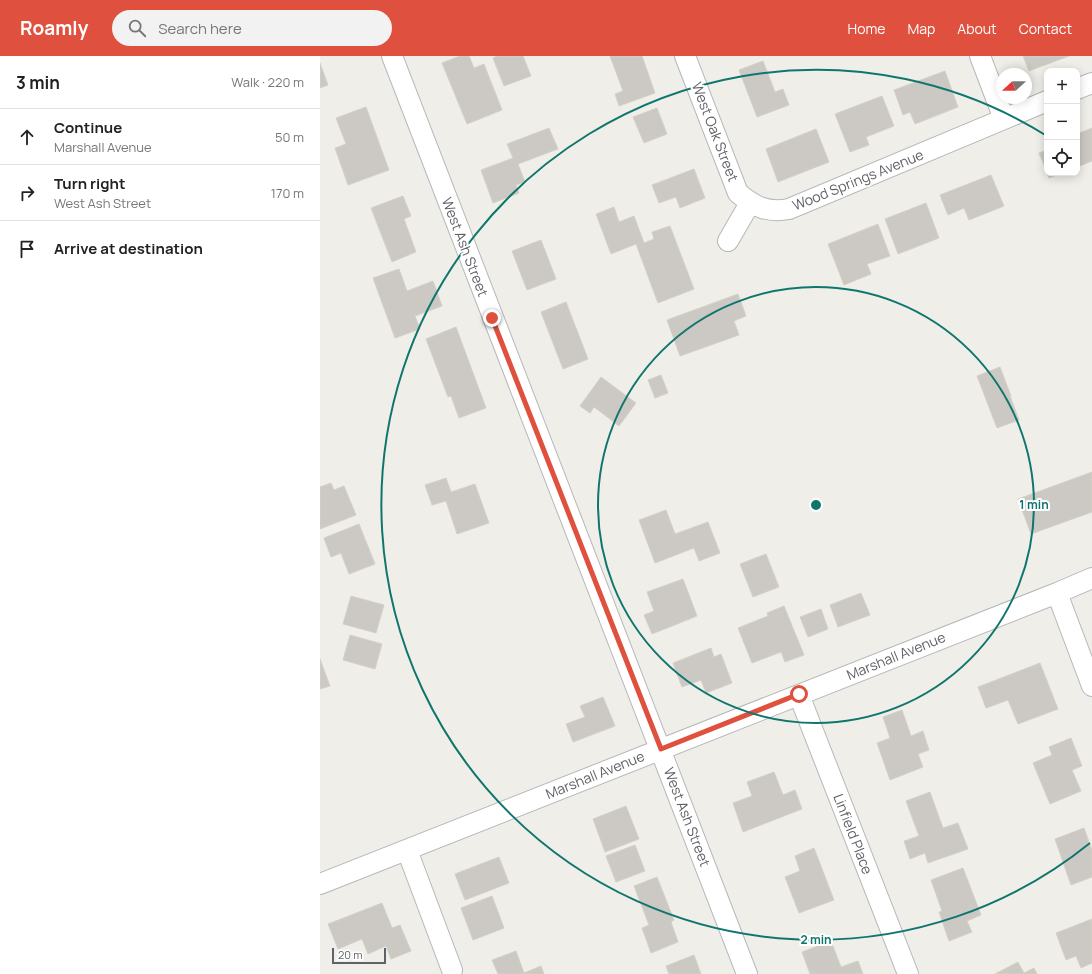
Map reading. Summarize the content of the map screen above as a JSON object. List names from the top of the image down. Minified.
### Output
{"streets":{"street":["West Oak Street","Wood Springs Avenue","West Ash Street","Marshall Avenue","Linfield Place"]},"crossings":[["West Oak Street","Wood Springs Avenue"],["West Ash Street","Marshall Avenue"],["Marshall Avenue","Linfield Place"]],"scale_bar":"20 m","north":"left","page":{"header":"Roamly","search":"Search here","nav":["Home","Map","About","Contact"],"heading":["3 min","Walk · 220 m"],"map_buttons":["+","−"],"list":[["Continue","Marshall Avenue","50 m"],["Turn right","West Ash Street","170 m"],"Arrive at destination"],"scale":"20 m"},"rings":["1 min","2 min"]}
